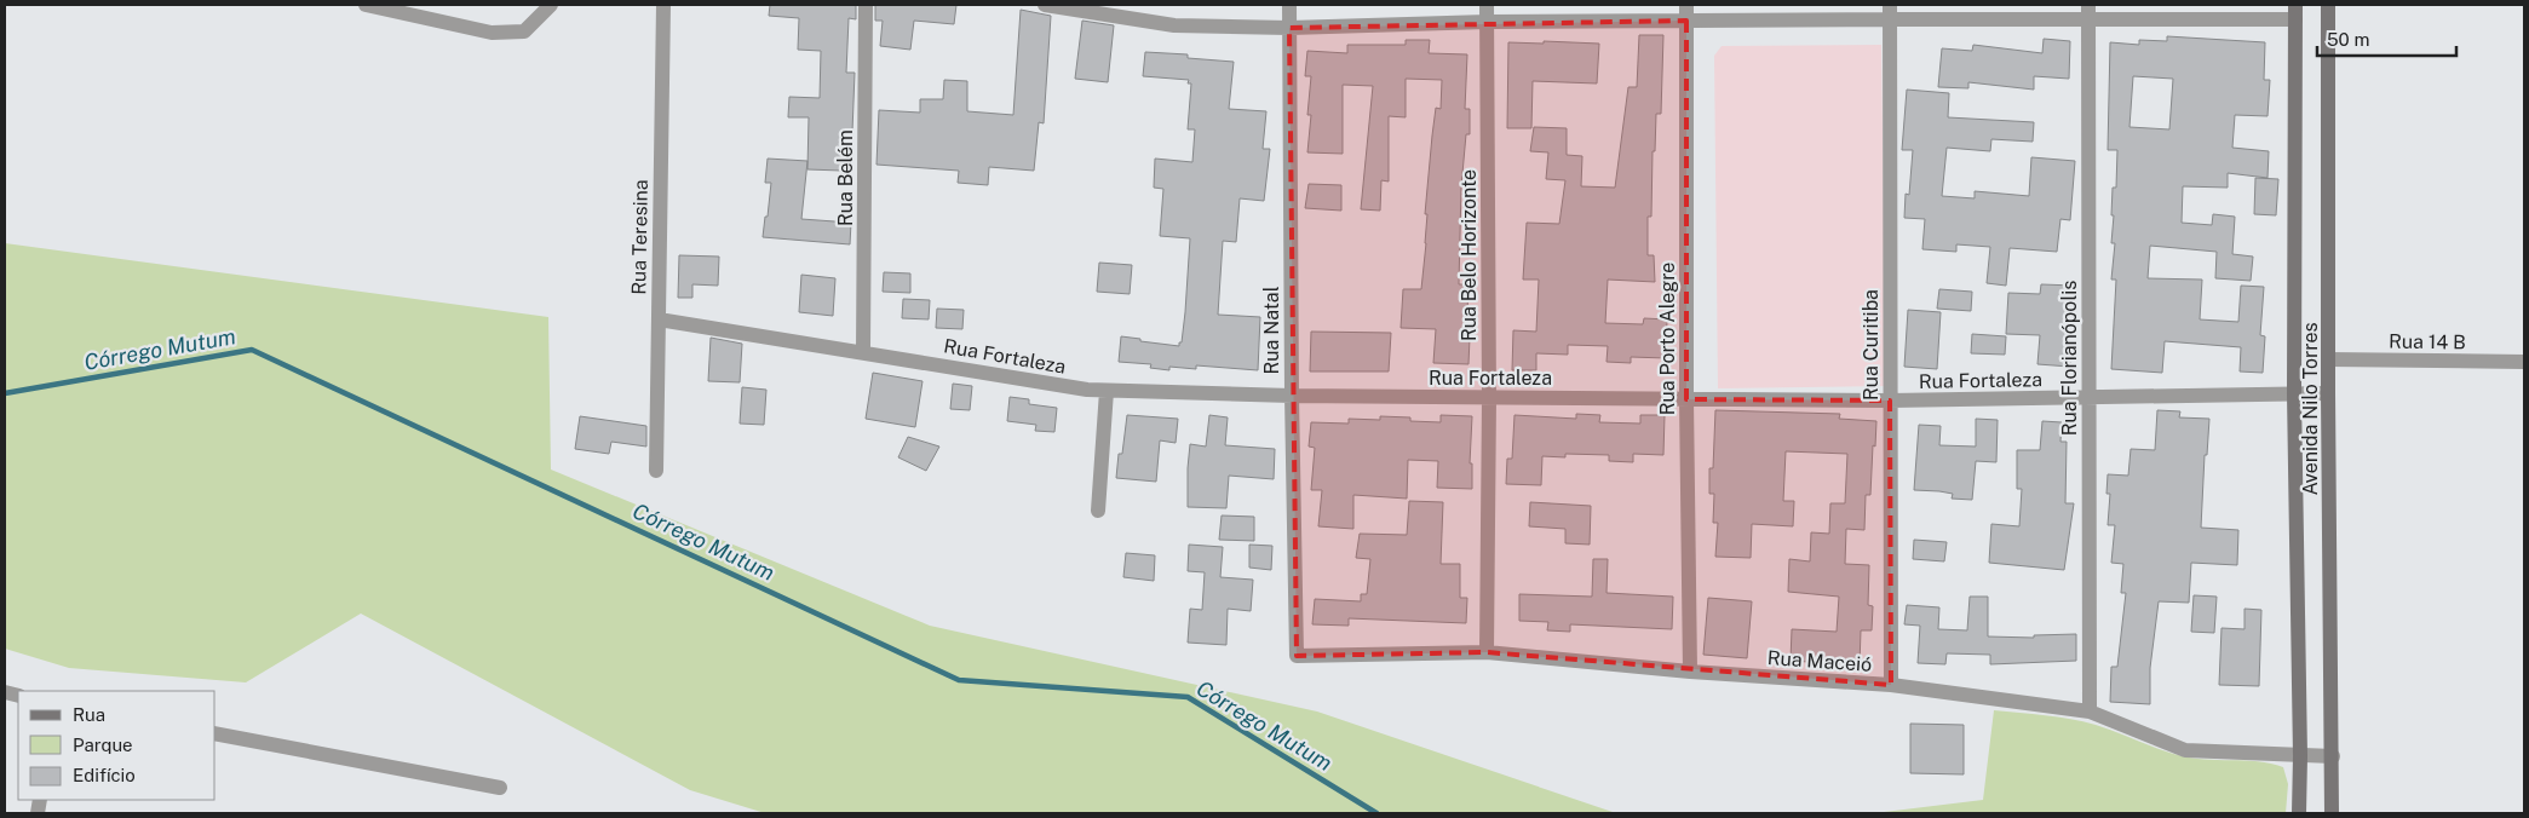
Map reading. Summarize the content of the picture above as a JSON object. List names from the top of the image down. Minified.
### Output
{"streets":{"main road":["Avenida Nilo Torres"],"street":["Rua Belém","Rua Teresina","Rua Belo Horizonte","Rua Natal","Rua Porto Alegre","Rua 14 B","Rua Curitiba","Rua Fortaleza","Rua Florianópolis","Rua Maceió"]},"crossings":[["Rua Belém","Rua Fortaleza"],["Rua Teresina","Rua Fortaleza"],["Rua Belo Horizonte","Rua Fortaleza"],["Rua Belo Horizonte","Rua Maceió"],["Rua Natal","Rua Fortaleza"],["Rua Natal","Rua Maceió"],["Rua Porto Alegre","Rua Fortaleza"],["Rua Porto Alegre","Rua Maceió"],["Rua 14 B","Avenida Nilo Torres"],["Rua Curitiba","Rua Fortaleza"],["Rua Curitiba","Rua Maceió"],["Rua Fortaleza","Rua Florianópolis"],["Rua Fortaleza","Avenida Nilo Torres"],["Rua Florianópolis","Rua Maceió"],["Avenida Nilo Torres","Rua Maceió"]],"water":["Córrego Mutum"],"legend":["Rua","Parque","Edifício"],"scale_bar":"50 m"}
